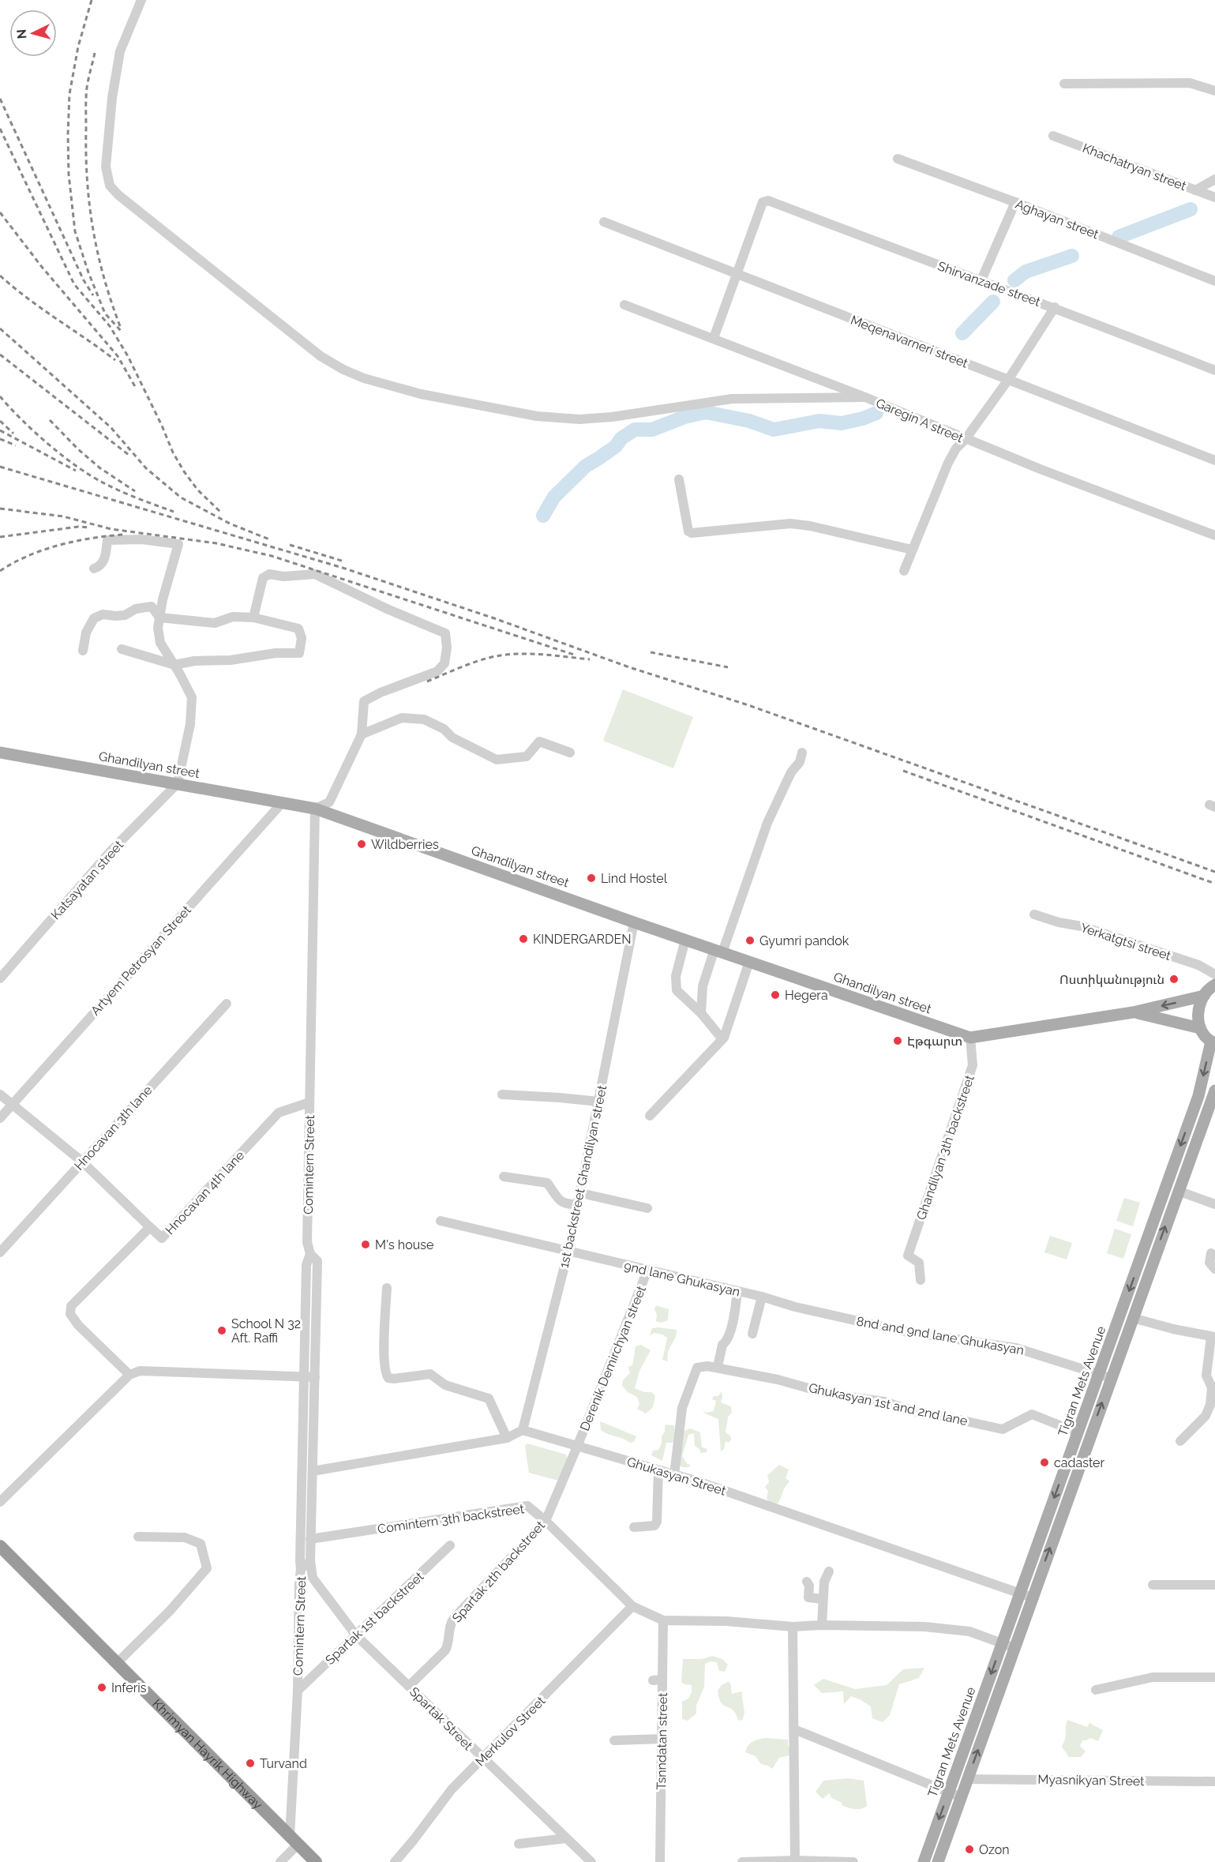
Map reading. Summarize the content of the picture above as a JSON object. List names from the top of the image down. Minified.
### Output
{"streets":{"highway":["Khrimyan Hayrik Highway"],"main road":["Ghandilyan street","Tigran Mets Avenue"],"street":["Khachatryan street","Aghayan street","Shirvanzade street","Meqenavarneri street","Garegin A street","Katsayatan street","Yerkatgtsi street","Artyem Petrosyan Street","Hnocavan 3th lane","Ghandilyan 3th backstreet","Comintern Street","1st backstreet Ghandilyan street","Hnocavan 4th lane","9nd lane Ghukasyan","8nd and 9nd lane Ghukasyan","Derenik Demirchyan street","Ghukasyan 1st and 2nd lane","Ghukasyan Street","Comintern 3th backstreet","Spartak 2th backstreet","Spartak 1st backstreet","Spartak Street","Merkulov Street","Tsnndatan street","Myasnikyan Street"]},"crossings":[["Shirvanzade street","Meqenavarneri street"],["Ghandilyan street","Katsayatan street"],["Ghandilyan street","Artyem Petrosyan Street"],["Ghandilyan street","Ghandilyan 3th backstreet"],["Ghandilyan street","Comintern Street"],["Ghandilyan street","1st backstreet Ghandilyan street"],["Comintern Street","Hnocavan 4th lane"],["Comintern Street","Comintern 3th backstreet"],["Comintern Street","Spartak 1st backstreet"],["Comintern Street","Spartak Street"],["Comintern Street","Khrimyan Hayrik Highway"],["1st backstreet Ghandilyan street","9nd lane Ghukasyan"],["1st backstreet Ghandilyan street","Ghukasyan Street"],["9nd lane Ghukasyan","8nd and 9nd lane Ghukasyan"],["9nd lane Ghukasyan","Derenik Demirchyan street"],["8nd and 9nd lane Ghukasyan","Tigran Mets Avenue"],["Derenik Demirchyan street","Ghukasyan Street"],["Derenik Demirchyan street","Spartak 2th backstreet"],["Tigran Mets Avenue","Ghukasyan 1st and 2nd lane"],["Tigran Mets Avenue","Ghukasyan Street"],["Tigran Mets Avenue","Myasnikyan Street"],["Ghukasyan 1st and 2nd lane","Ghukasyan Street"],["Ghukasyan Street","Spartak 2th backstreet"],["Comintern 3th backstreet","Spartak 2th backstreet"],["Comintern 3th backstreet","Merkulov Street"],["Comintern 3th backstreet","Tsnndatan street"],["Spartak 2th backstreet","Spartak Street"],["Spartak 1st backstreet","Spartak Street"],["Spartak Street","Merkulov Street"]],"places":["Wildberries","Lind Hostel","KINDERGARDEN","Gyumri pandok","Ոստիկանություն","Hegera","Էթգարտ","M's house","School N 32 Aft. Raffi","cadaster","Inferis","Turvand","Ozon"],"north":"left"}
